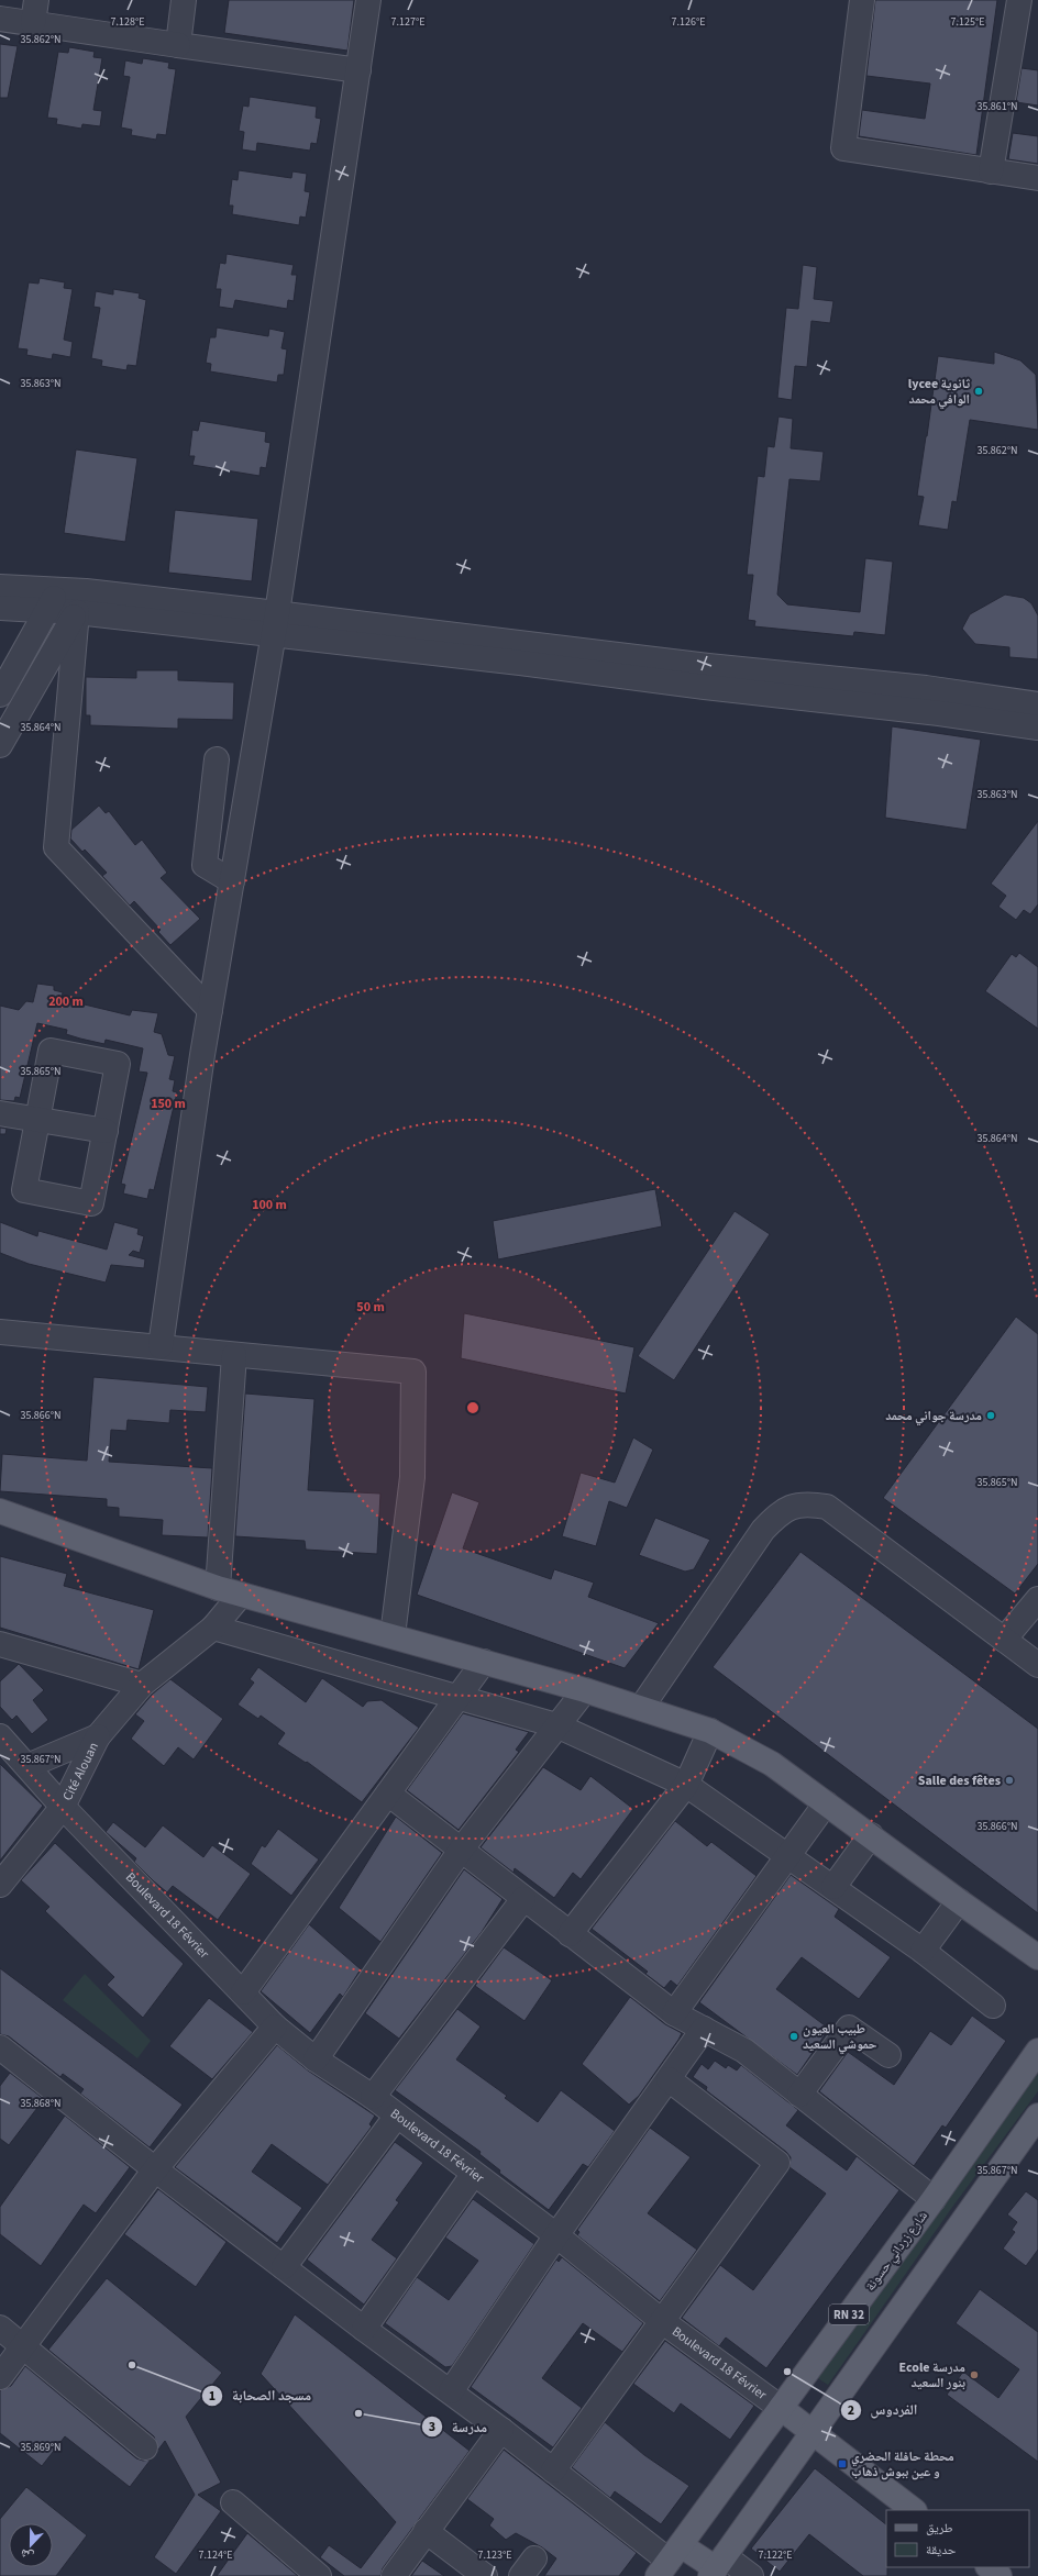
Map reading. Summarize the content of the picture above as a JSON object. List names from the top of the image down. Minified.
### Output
{"streets":{"main road":["Boulevard 18 Février","شارع زرداني حسونة","RN 32"],"street":["Cité Alouan"]},"crossings":[["Cité Alouan","Boulevard 18 Février"],["Boulevard 18 Février","شارع زرداني حسونة"],["Boulevard 18 Février","RN 32"]],"places":{"other":["lycee ثانوية الوافي محمد","مدرسة جواني محمد","Salle des fêtes","طبيب العيون حموشي السعيد","مسجد الصحابة","الفردوس","Ecole مدرسة بنور السعيد","مدرسة"],"transit":["محطة حافلة الحضري و عين ببوش ذهاب"]},"legend":["طريق","حديقة"],"north":"bottom","coordinates":["7.128°E","7.125°E","7.127°E","7.126°E","35.862°N","35.861°N","35.863°N","35.864°N","35.865°N","35.866°N","35.867°N","35.868°N","35.869°N","7.124°E","7.123°E","7.122°E"],"rings":["200 m","150 m","100 m","50 m"]}
